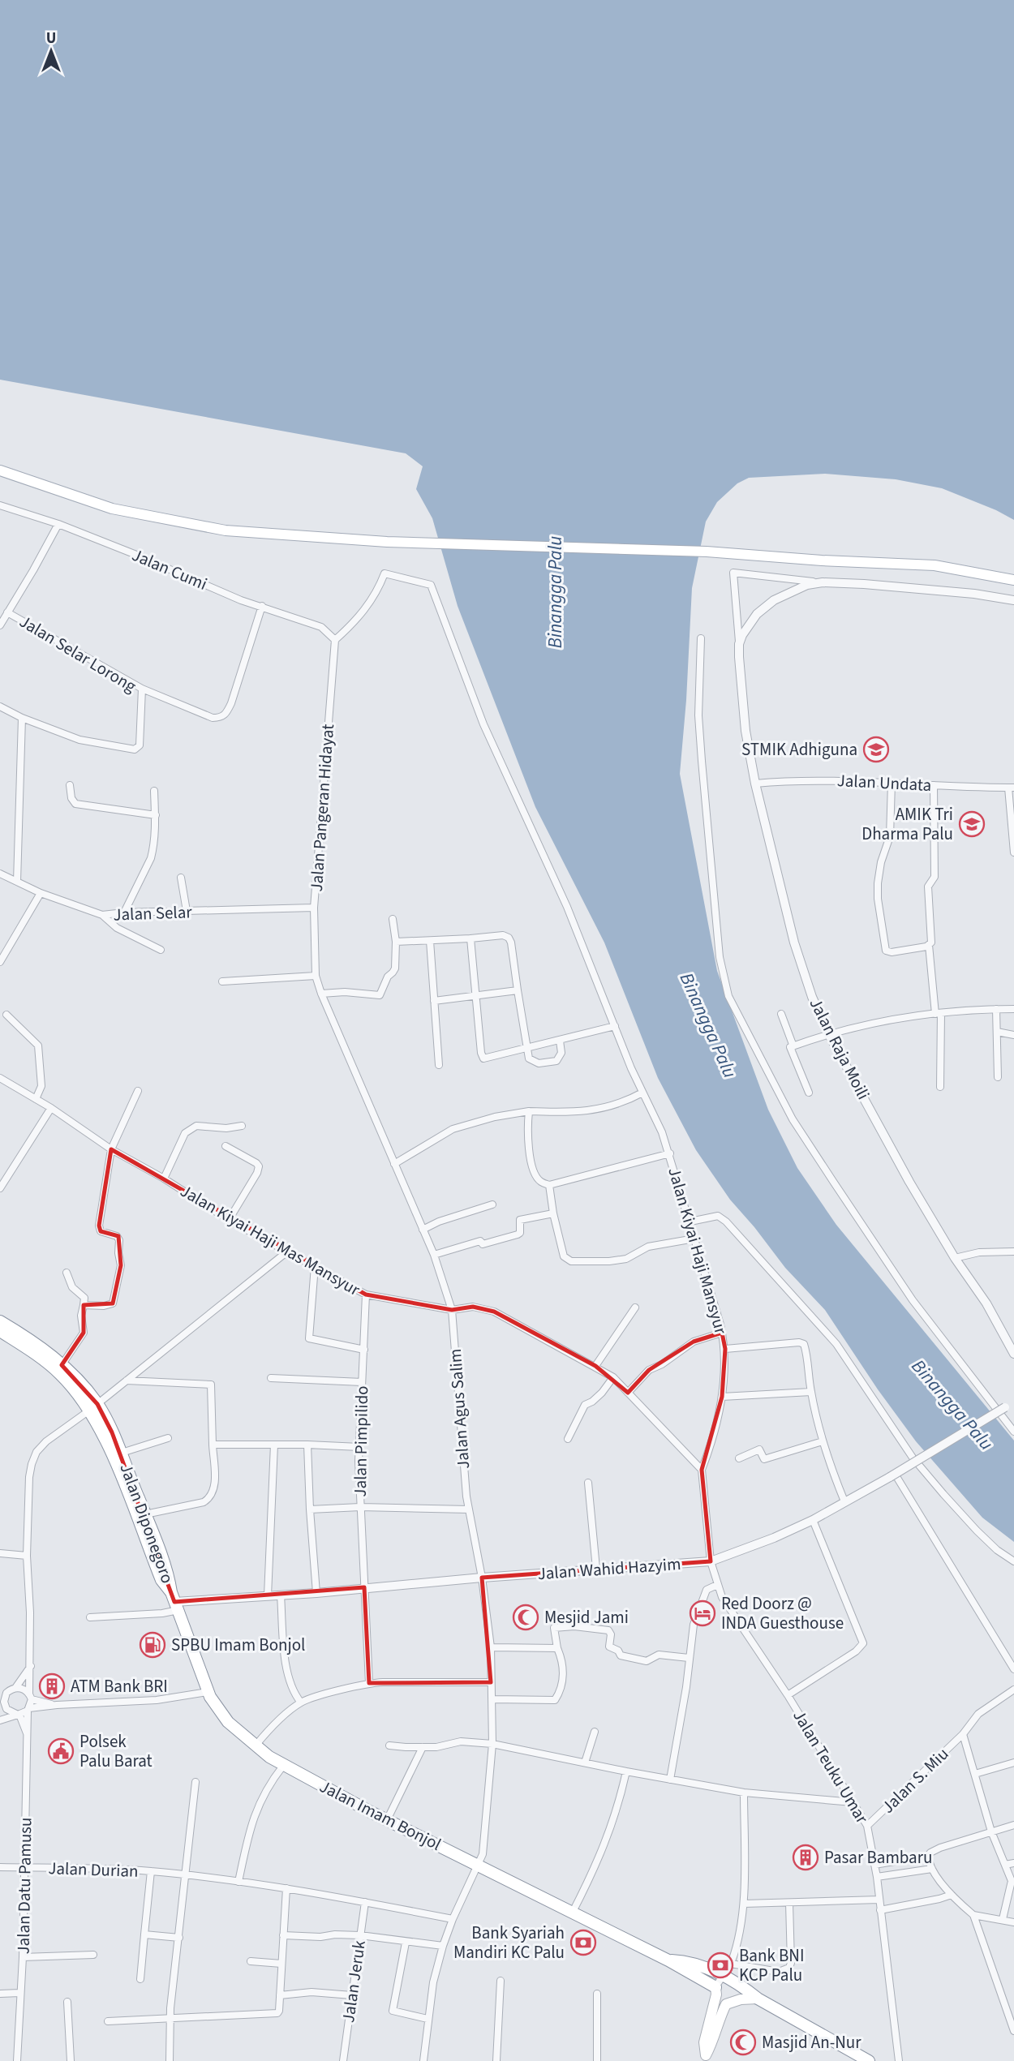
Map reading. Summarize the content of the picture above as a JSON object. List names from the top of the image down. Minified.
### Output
{"streets":{"highway":["Jalan Diponegoro","Jalan Imam Bonjol"],"street":["Jalan Cumi","Jalan Selar Lorong","Jalan Undata","Jalan Pangeran Hidayat","Jalan Selar","Jalan Raja Moili","Jalan Kiyai Haji Mas Mansyur","Jalan Kiyai Haji Mansyur","Jalan Agus Salim","Jalan Pimpilido","Jalan Wahid Hazyim","Jalan Teuku Umar","Jalan S. Miu","Jalan Durian","Jalan Datu Pamusu","Jalan Jeruk"]},"crossings":[["Jalan Cumi","Jalan Pangeran Hidayat"],["Jalan Undata","Jalan Raja Moili"],["Jalan Pangeran Hidayat","Jalan Selar"],["Jalan Pangeran Hidayat","Jalan Agus Salim"],["Jalan Kiyai Haji Mas Mansyur","Jalan Kiyai Haji Mansyur"],["Jalan Kiyai Haji Mas Mansyur","Jalan Agus Salim"],["Jalan Kiyai Haji Mas Mansyur","Jalan Pimpilido"],["Jalan Agus Salim","Jalan Wahid Hazyim"],["Jalan Agus Salim","Jalan Imam Bonjol"],["Jalan Agus Salim","Jalan Durian"],["Jalan Pimpilido","Jalan Wahid Hazyim"],["Jalan Diponegoro","Jalan Wahid Hazyim"],["Jalan Diponegoro","Jalan Imam Bonjol"],["Jalan Wahid Hazyim","Jalan Teuku Umar"],["Jalan Wahid Hazyim","Jalan Imam Bonjol"],["Jalan Teuku Umar","Jalan S. Miu"],["Jalan Durian","Jalan Datu Pamusu"],["Jalan Durian","Jalan Jeruk"]],"water":["Binangga Palu"],"places":{"school or university":["STMIK Adhiguna","AMIK Tri Dharma Palu"],"hotel":["Red Doorz @ INDA Guesthouse"],"mosque":["Mesjid Jami","Masjid An-Nur"],"fuel station":["SPBU Imam Bonjol"],"building":["ATM Bank BRI","Pasar Bambaru"],"public building":["Polsek Palu Barat"],"bank":["Bank Syariah Mandiri KC Palu","Bank BNI KCP Palu"]},"north":"top"}
